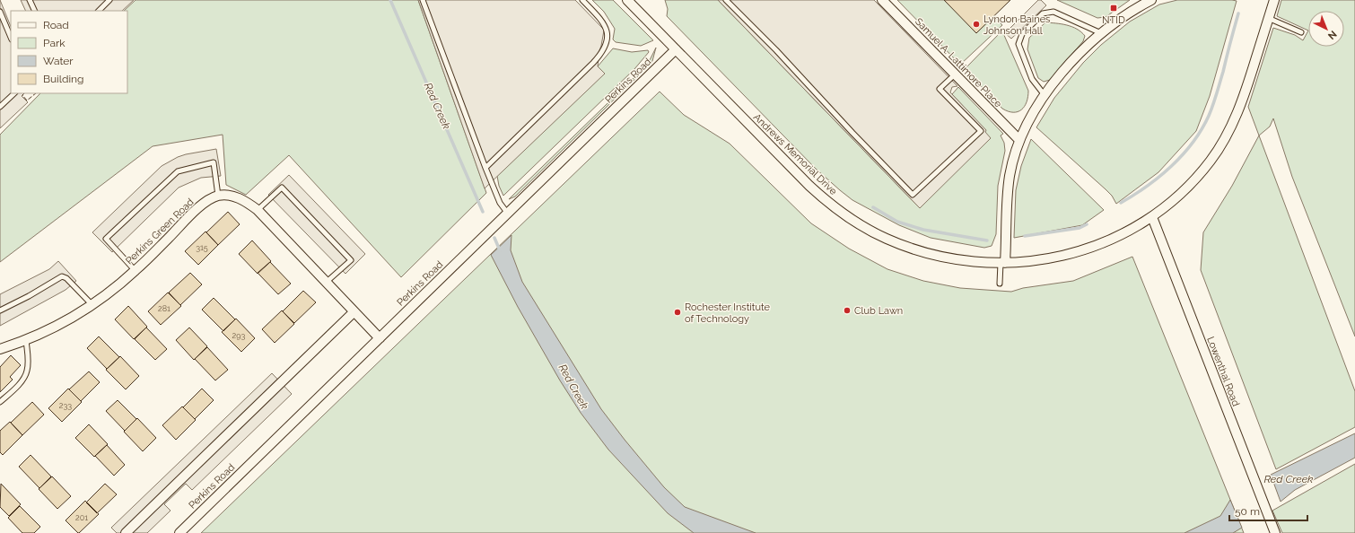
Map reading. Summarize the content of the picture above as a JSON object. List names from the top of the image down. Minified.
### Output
{"streets":{"street":["Samuel A. Lattimore Place","Perkins Road","Andrews Memorial Drive","Perkins Green Road","Lowenthal Road"]},"crossings":[["Perkins Road","Andrews Memorial Drive"],["Andrews Memorial Drive","Lowenthal Road"]],"water":["Red Creek"],"places":{"transit":["NTID"],"other":["Lyndon Baines Johnson Hall","Club Lawn","Rochester Institute of Technology"]},"house_numbers":["315","281","293","233","201"],"legend":["Road","Park","Water","Building"],"scale_bar":"50 m","north":"bottom right"}
